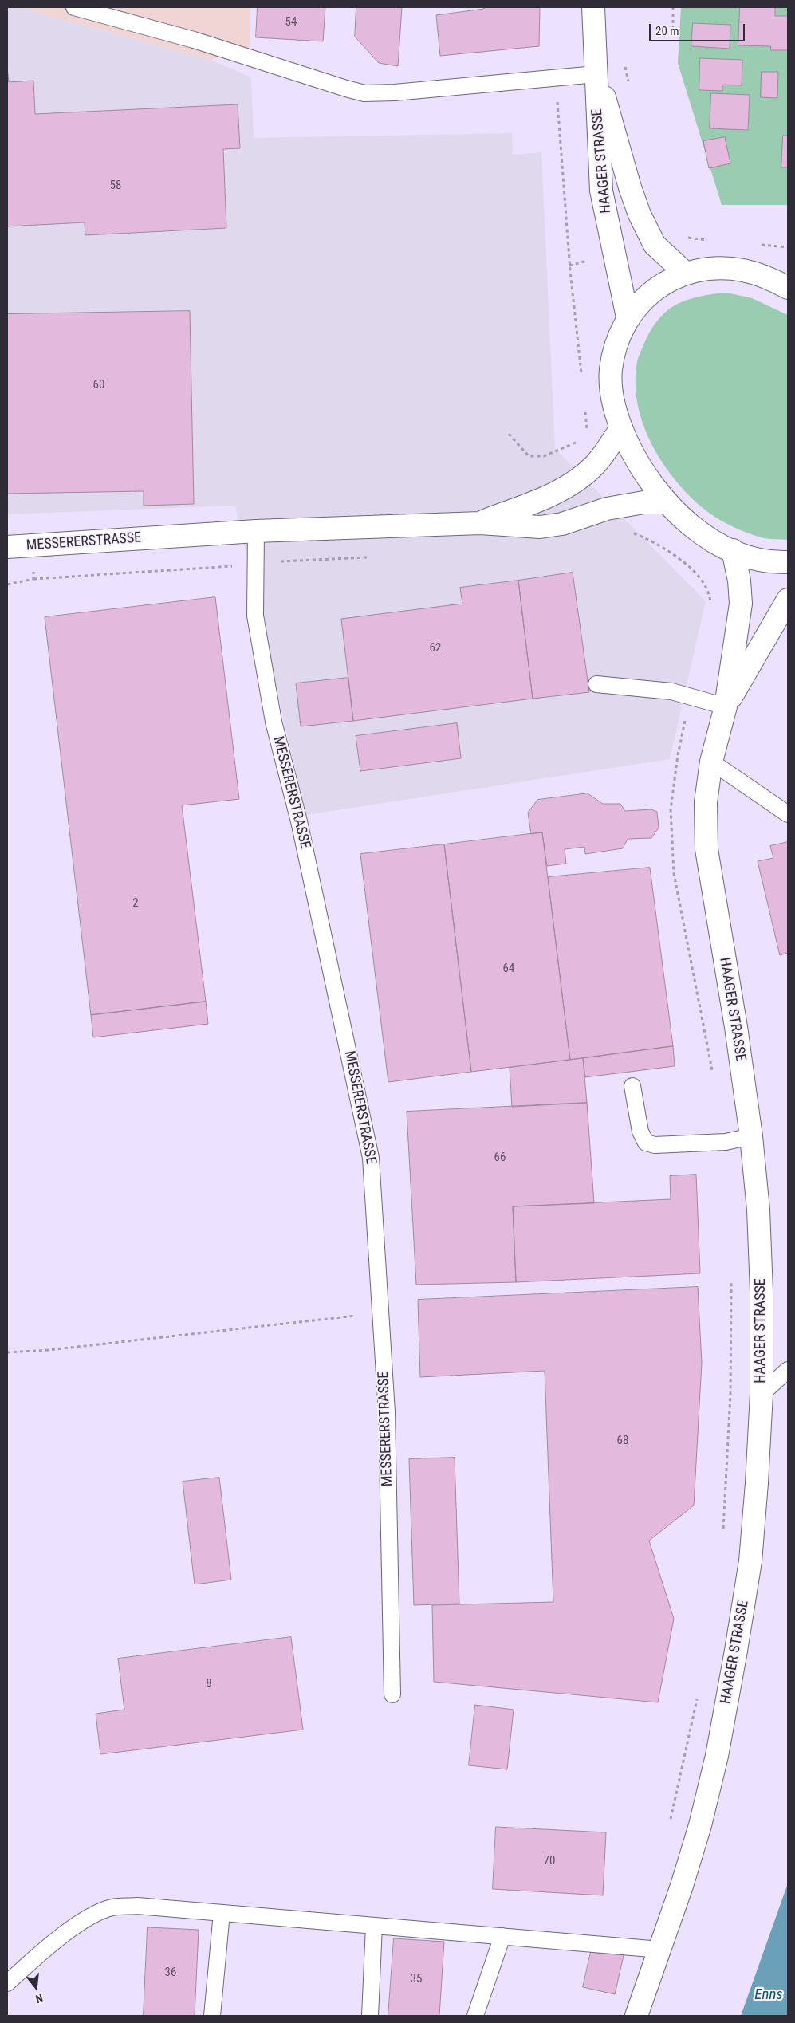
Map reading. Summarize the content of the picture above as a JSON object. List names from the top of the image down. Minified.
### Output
{"streets":{"main road":["HAAGER STRASSE","MESSERERSTRASSE"]},"water":["Enns"],"house_numbers":["54","58","60","62","2","64","66","68","8","70","36","35"],"scale_bar":"20 m","north":"bottom"}
